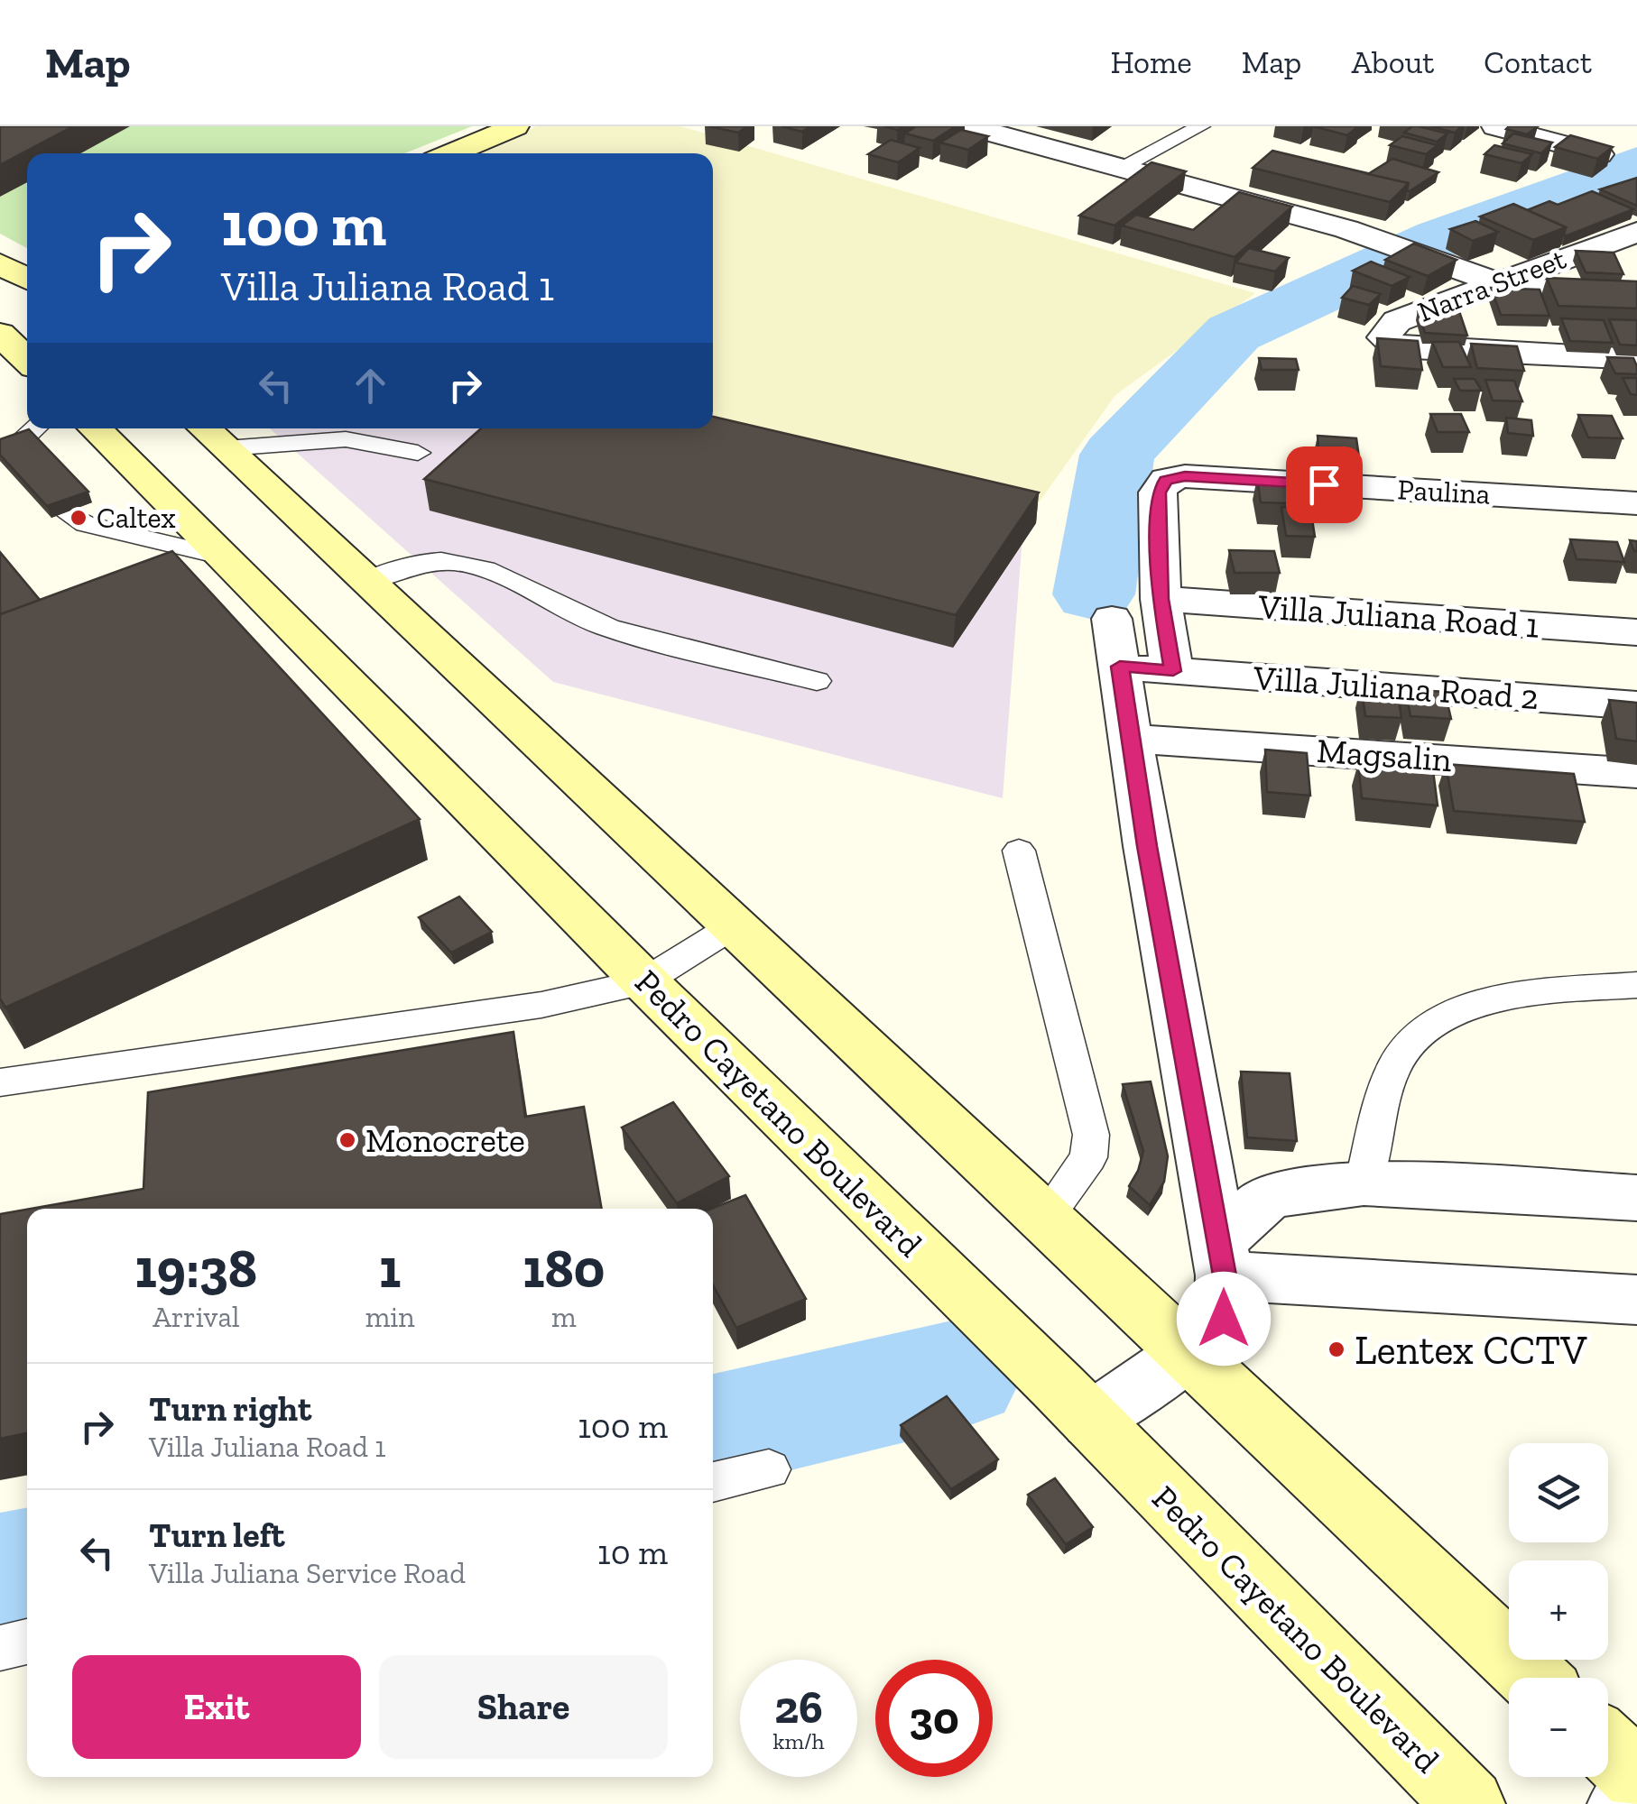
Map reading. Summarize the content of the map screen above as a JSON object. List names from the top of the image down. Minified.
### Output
{"streets":{"main road":["Pedro Cayetano Boulevard"],"street":["Narra Street","Paulina","Villa Juliana Road 1","Villa Juliana Road 2","Magsalin"]},"crossings":[["Paulina","Villa Juliana Road 1"],["Paulina","Villa Juliana Road 2"]],"places":["Caltex","Monocrete","Lentex CCTV"],"page":{"header":"Map","nav":["Home","Map","About","Contact"],"turn":["100 m","Villa Juliana Road 1"],"eta":["19:38","Arrival","1","min","180","m"],"list":[{"name":"Turn right","note":"Villa Juliana Road 1","value":"100 m"},{"name":"Turn left","note":"Villa Juliana Service Road","value":"10 m"}],"map_buttons":["+","−"],"buttons":["Exit","Share"],"speed":"26 km/h","limit":"30"}}
